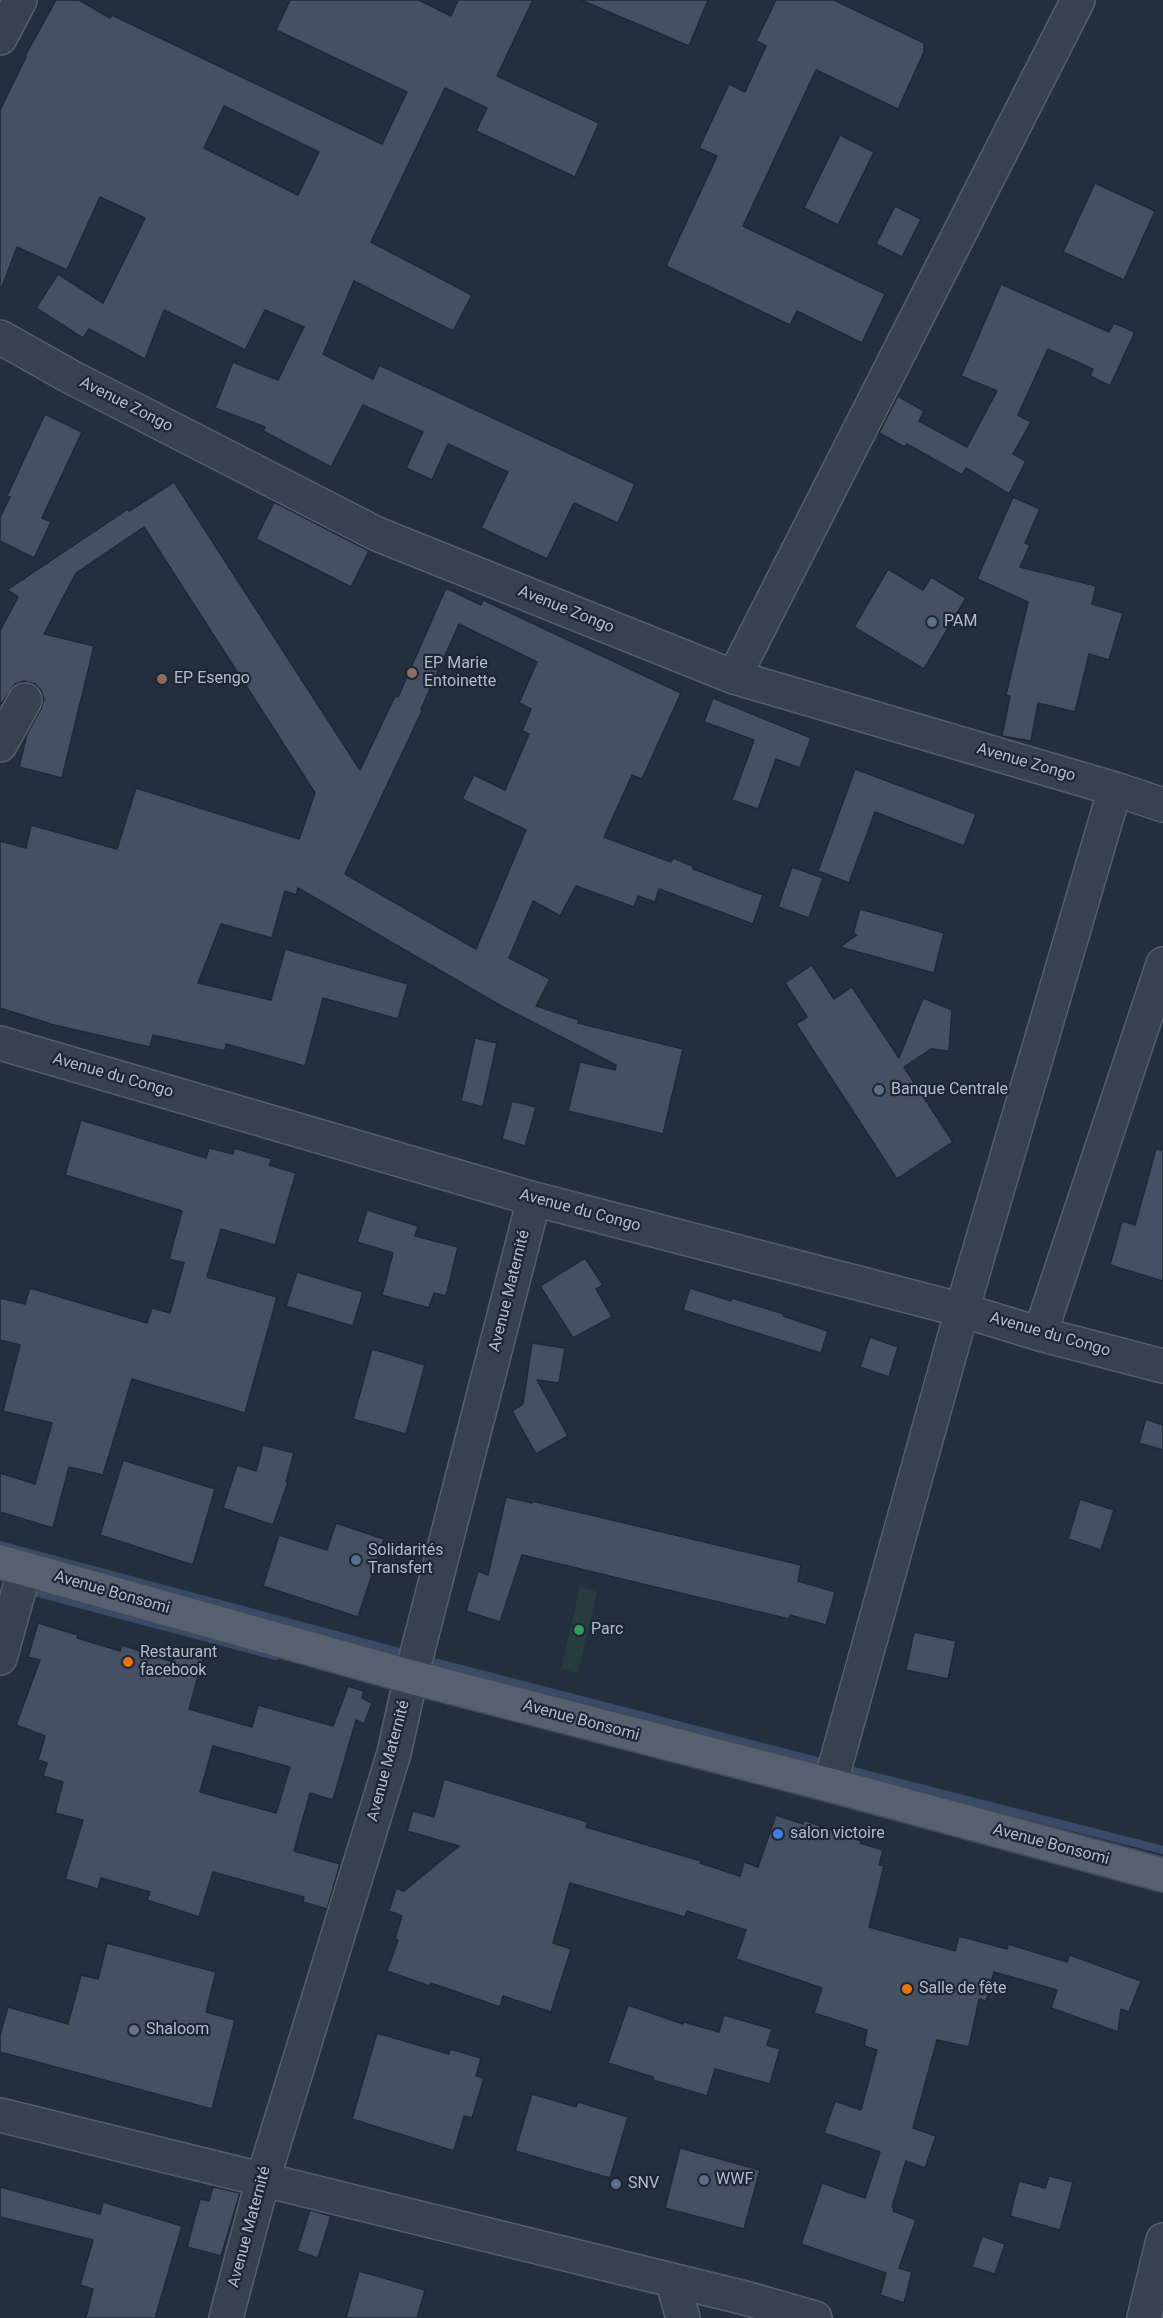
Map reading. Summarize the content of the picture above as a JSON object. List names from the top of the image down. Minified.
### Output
{"streets":{"main road":["Avenue Bonsomi"],"street":["Avenue Zongo","Avenue du Congo","Avenue Maternité"]},"crossings":[["Avenue du Congo","Avenue Maternité"],["Avenue Maternité","Avenue Bonsomi"]],"places":["PAM","EP Marie Entoinette","EP Esengo","Banque Centrale","Solidarités Transfert","Parc","Restaurant facebook","salon victoire","Salle de fête","Shaloom","WWF","SNV"]}
